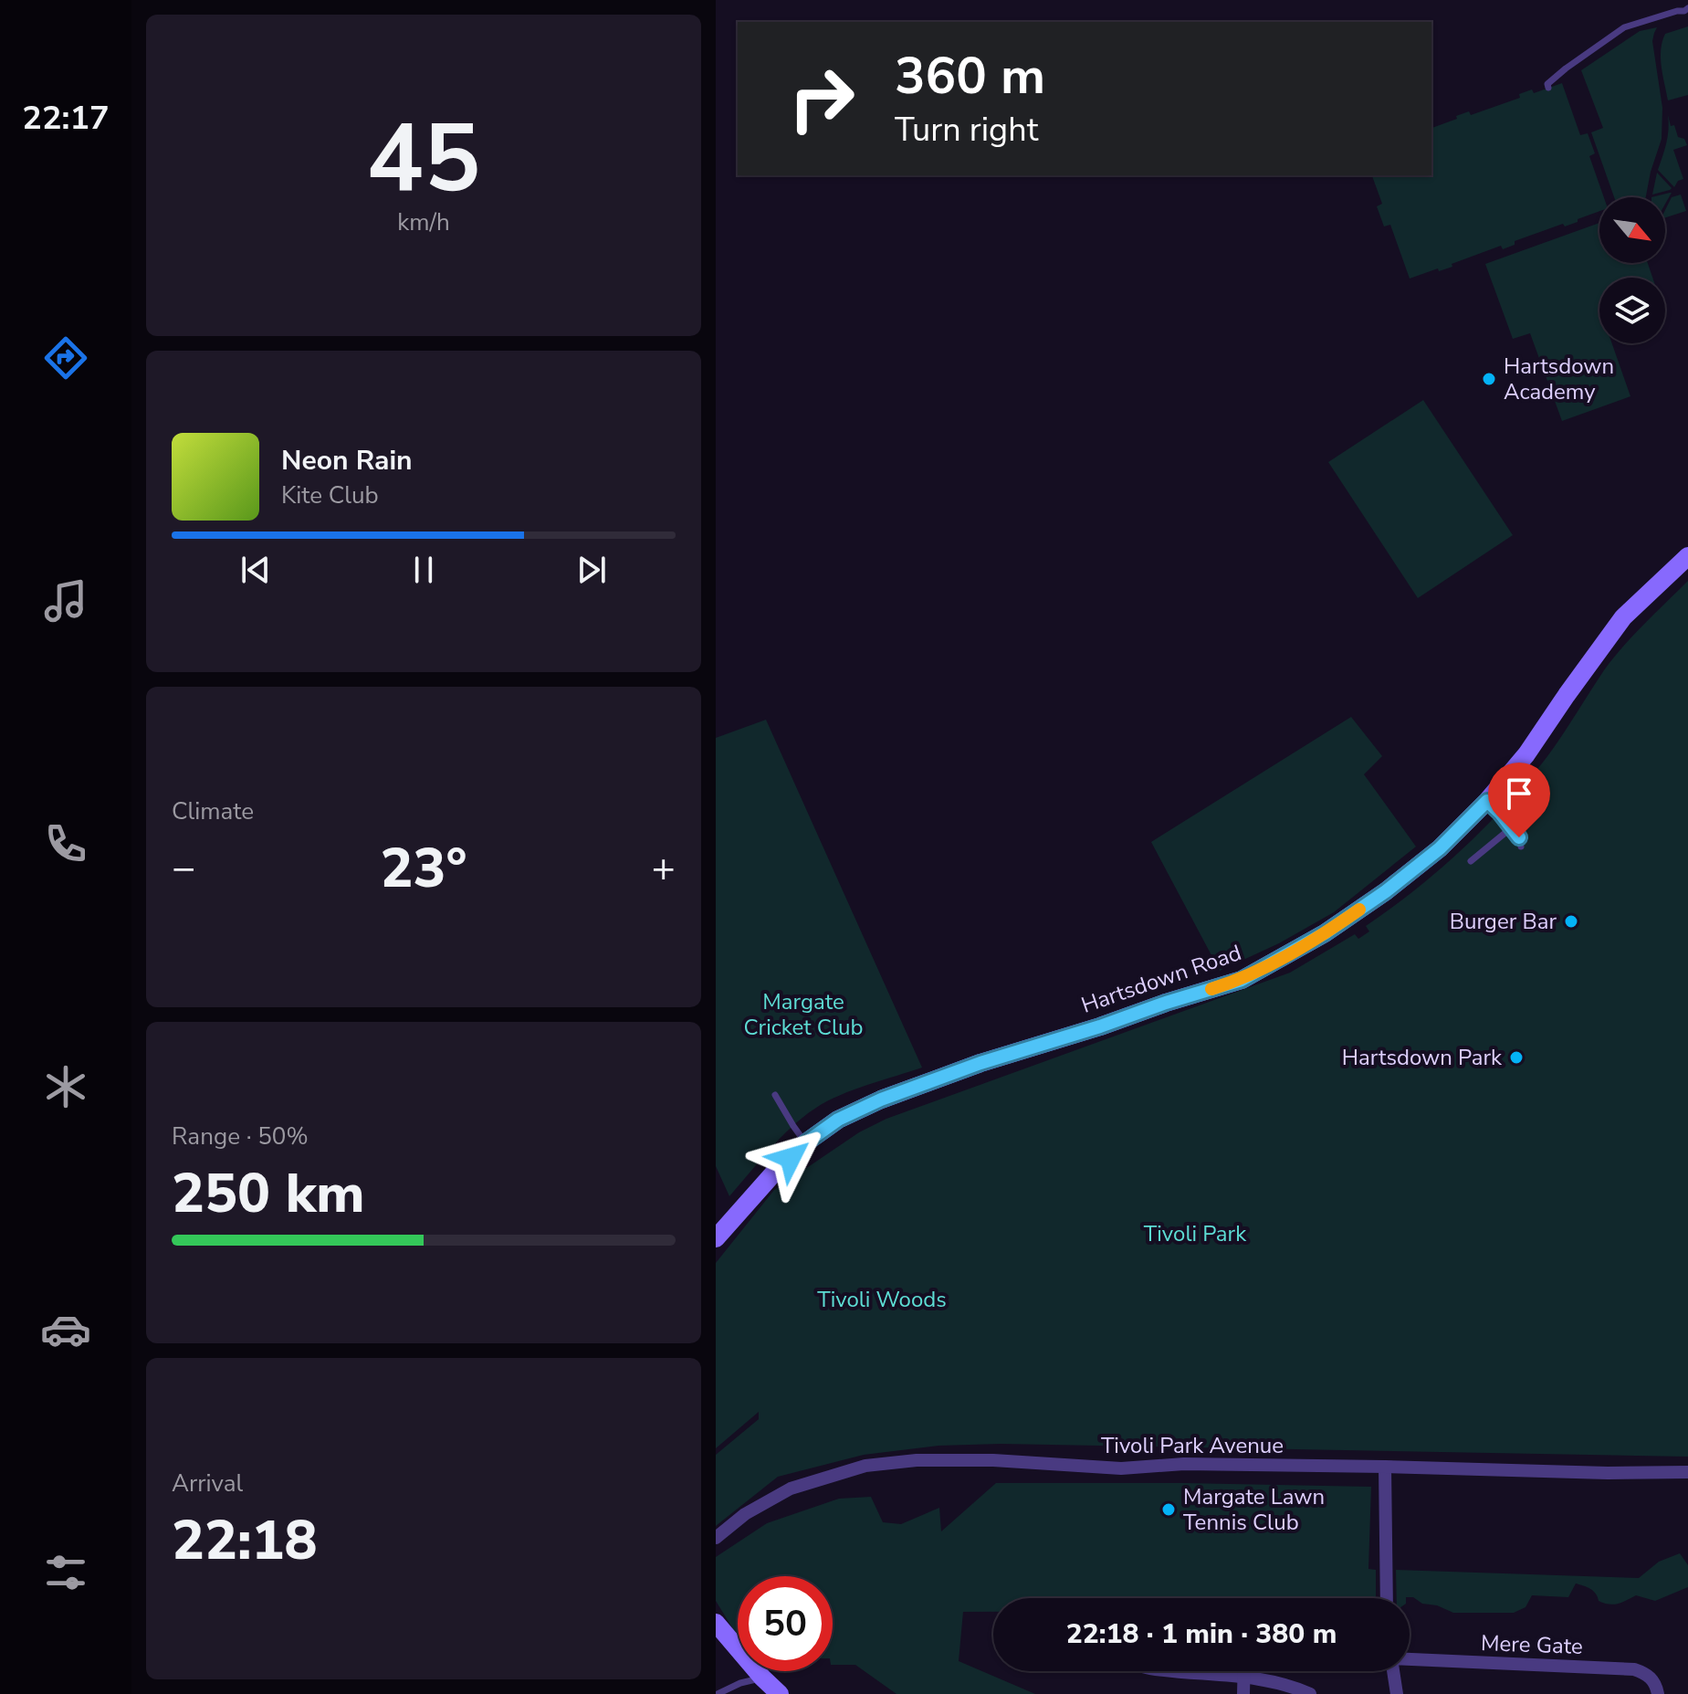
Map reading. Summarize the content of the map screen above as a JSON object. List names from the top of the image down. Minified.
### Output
{"streets":{"main road":["Hartsdown Road"],"street":["Tivoli Park Avenue","Mere Gate"]},"parks":["Margate Cricket Club","Tivoli Park","Tivoli Woods"],"places":["Hartsdown Academy","Burger Bar","Hartsdown Park","Margate Lawn Tennis Club"],"north":"bottom right","page":{"tabs":"22:17","tile":[["45","km/h"],"Climate",["Range · 50%","250 km"],["Arrival","22:18"]],"turn":["360 m","Turn right"],"song":["Neon Rain","Kite Club"],"heat":["−","23°","+"],"limit":"50","trip":"22:18 · 1 min · 380 m"}}
